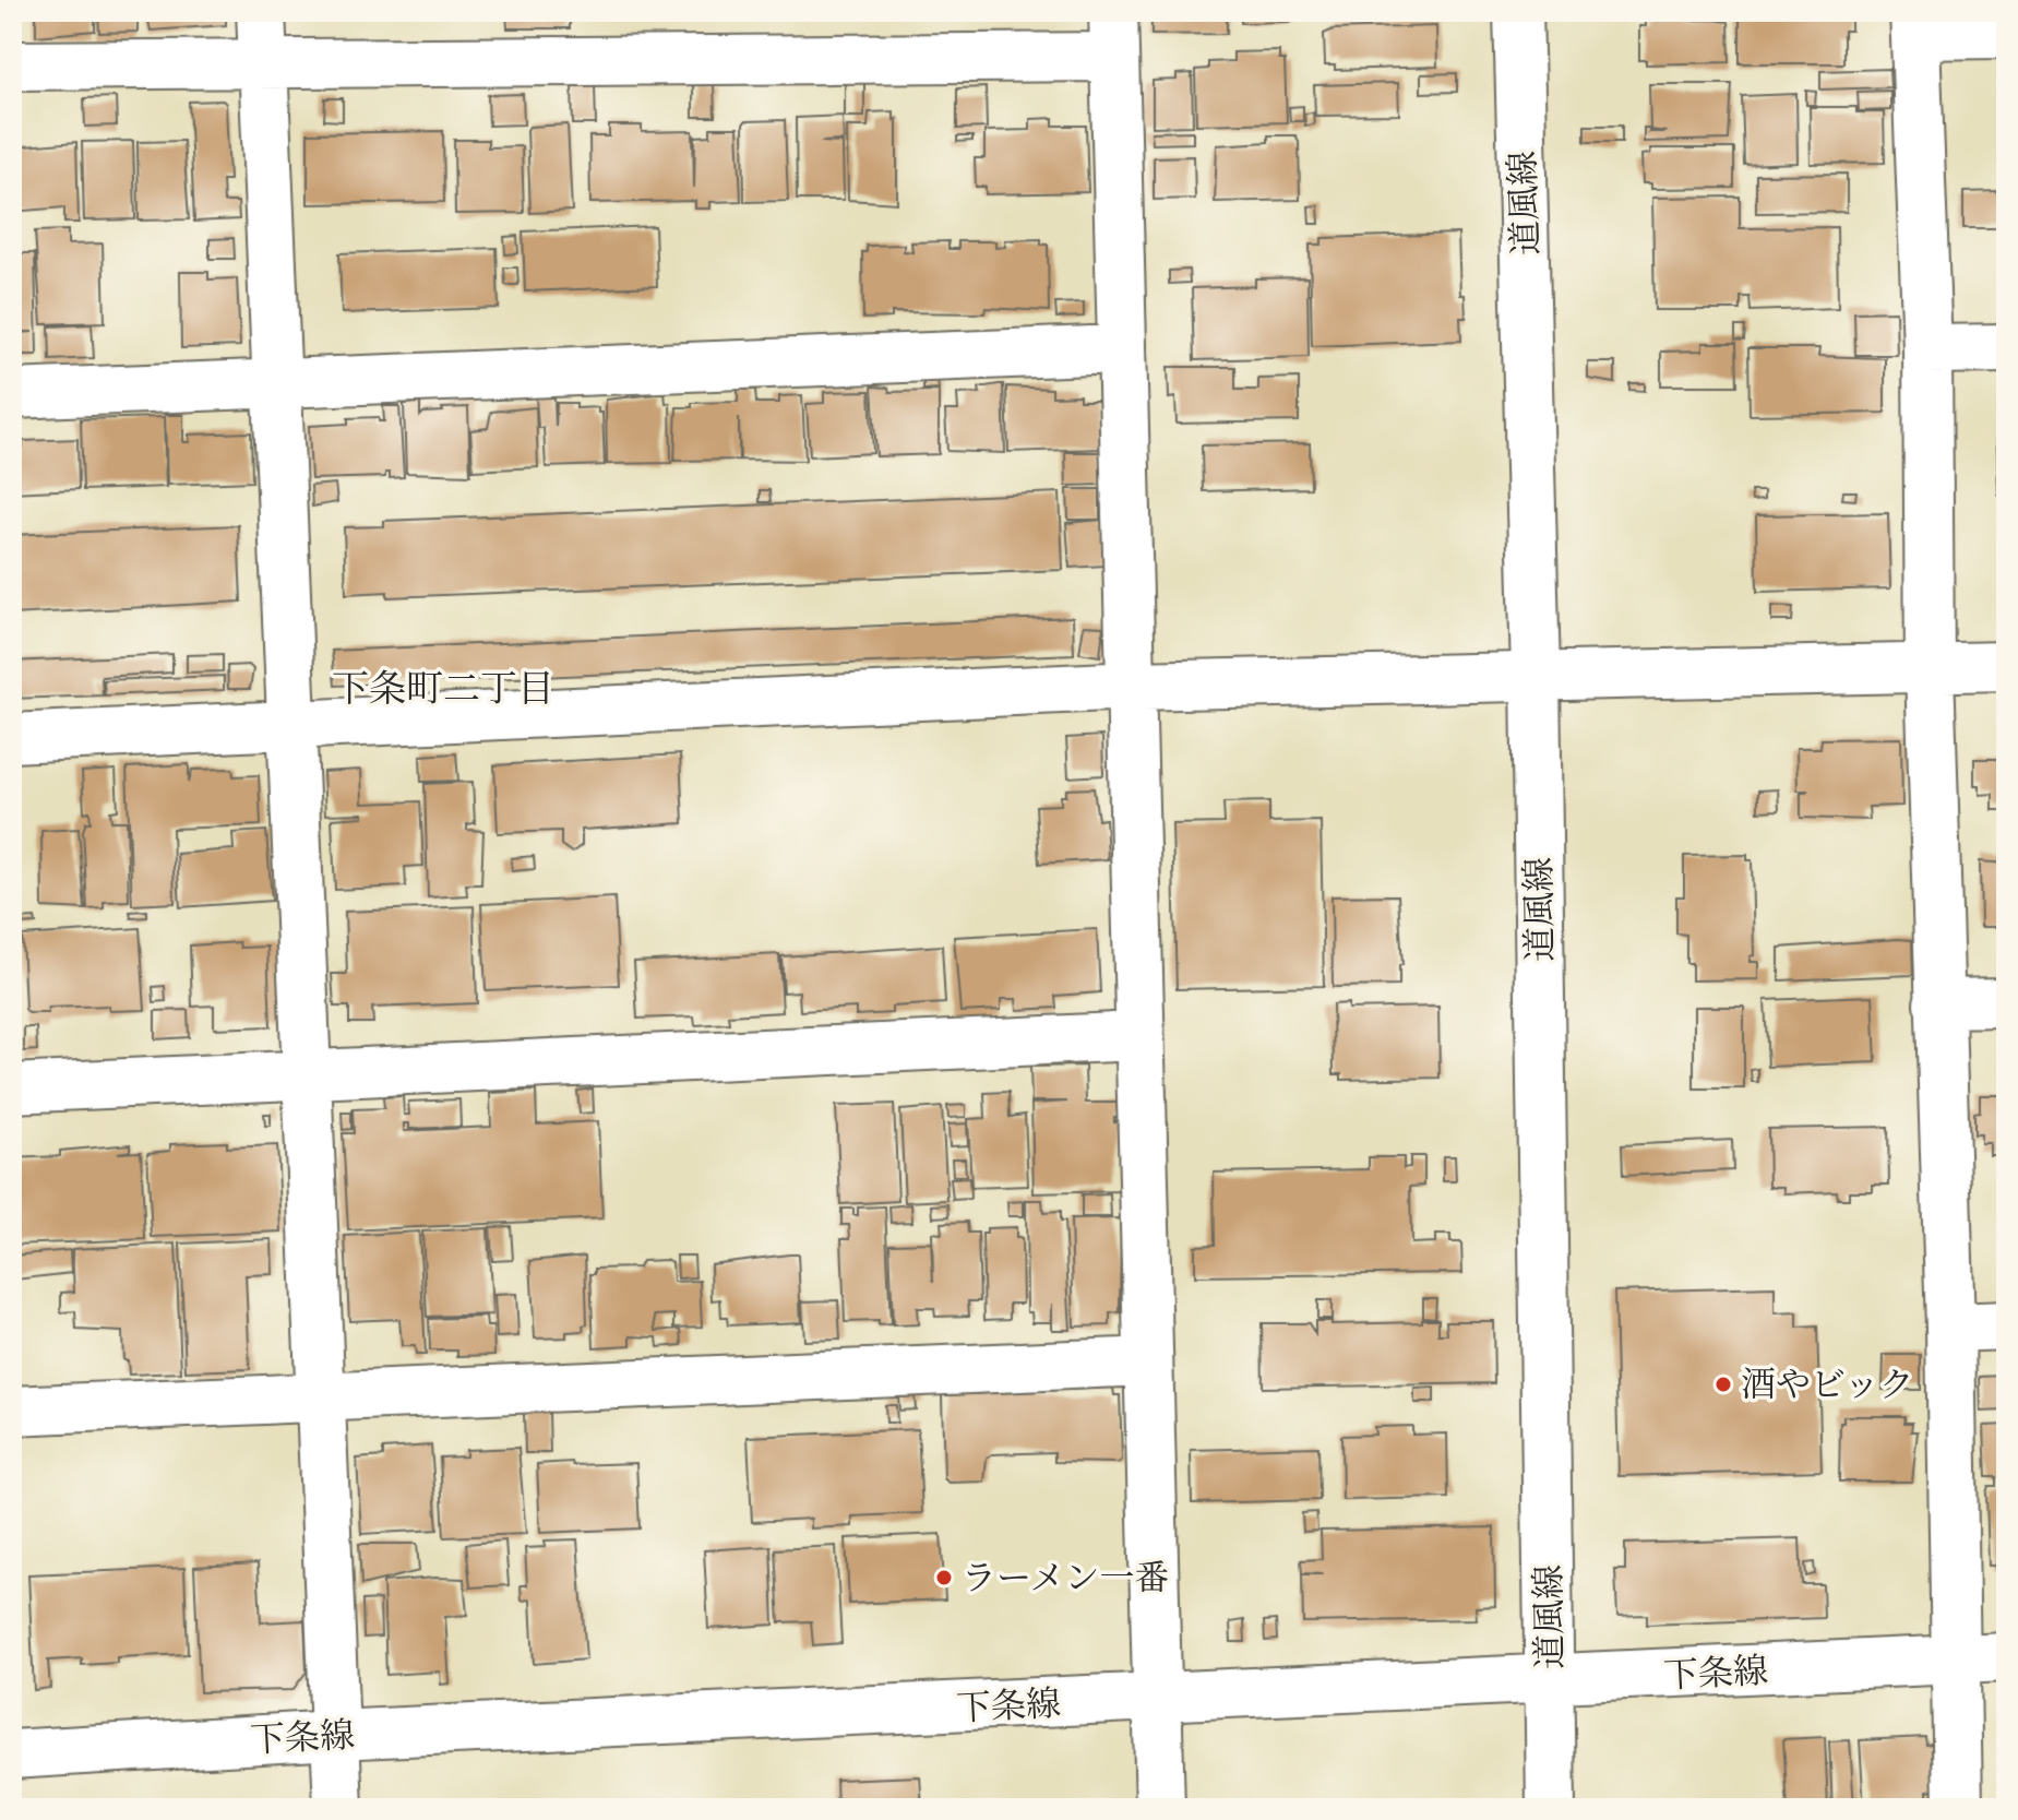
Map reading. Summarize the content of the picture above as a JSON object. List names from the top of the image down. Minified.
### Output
{"streets":{"street":["道風線","下条線"]},"crossings":[["道風線","下条線"]],"districts":["下条町二丁目"],"places":["酒やビック","ラーメン一番"]}
